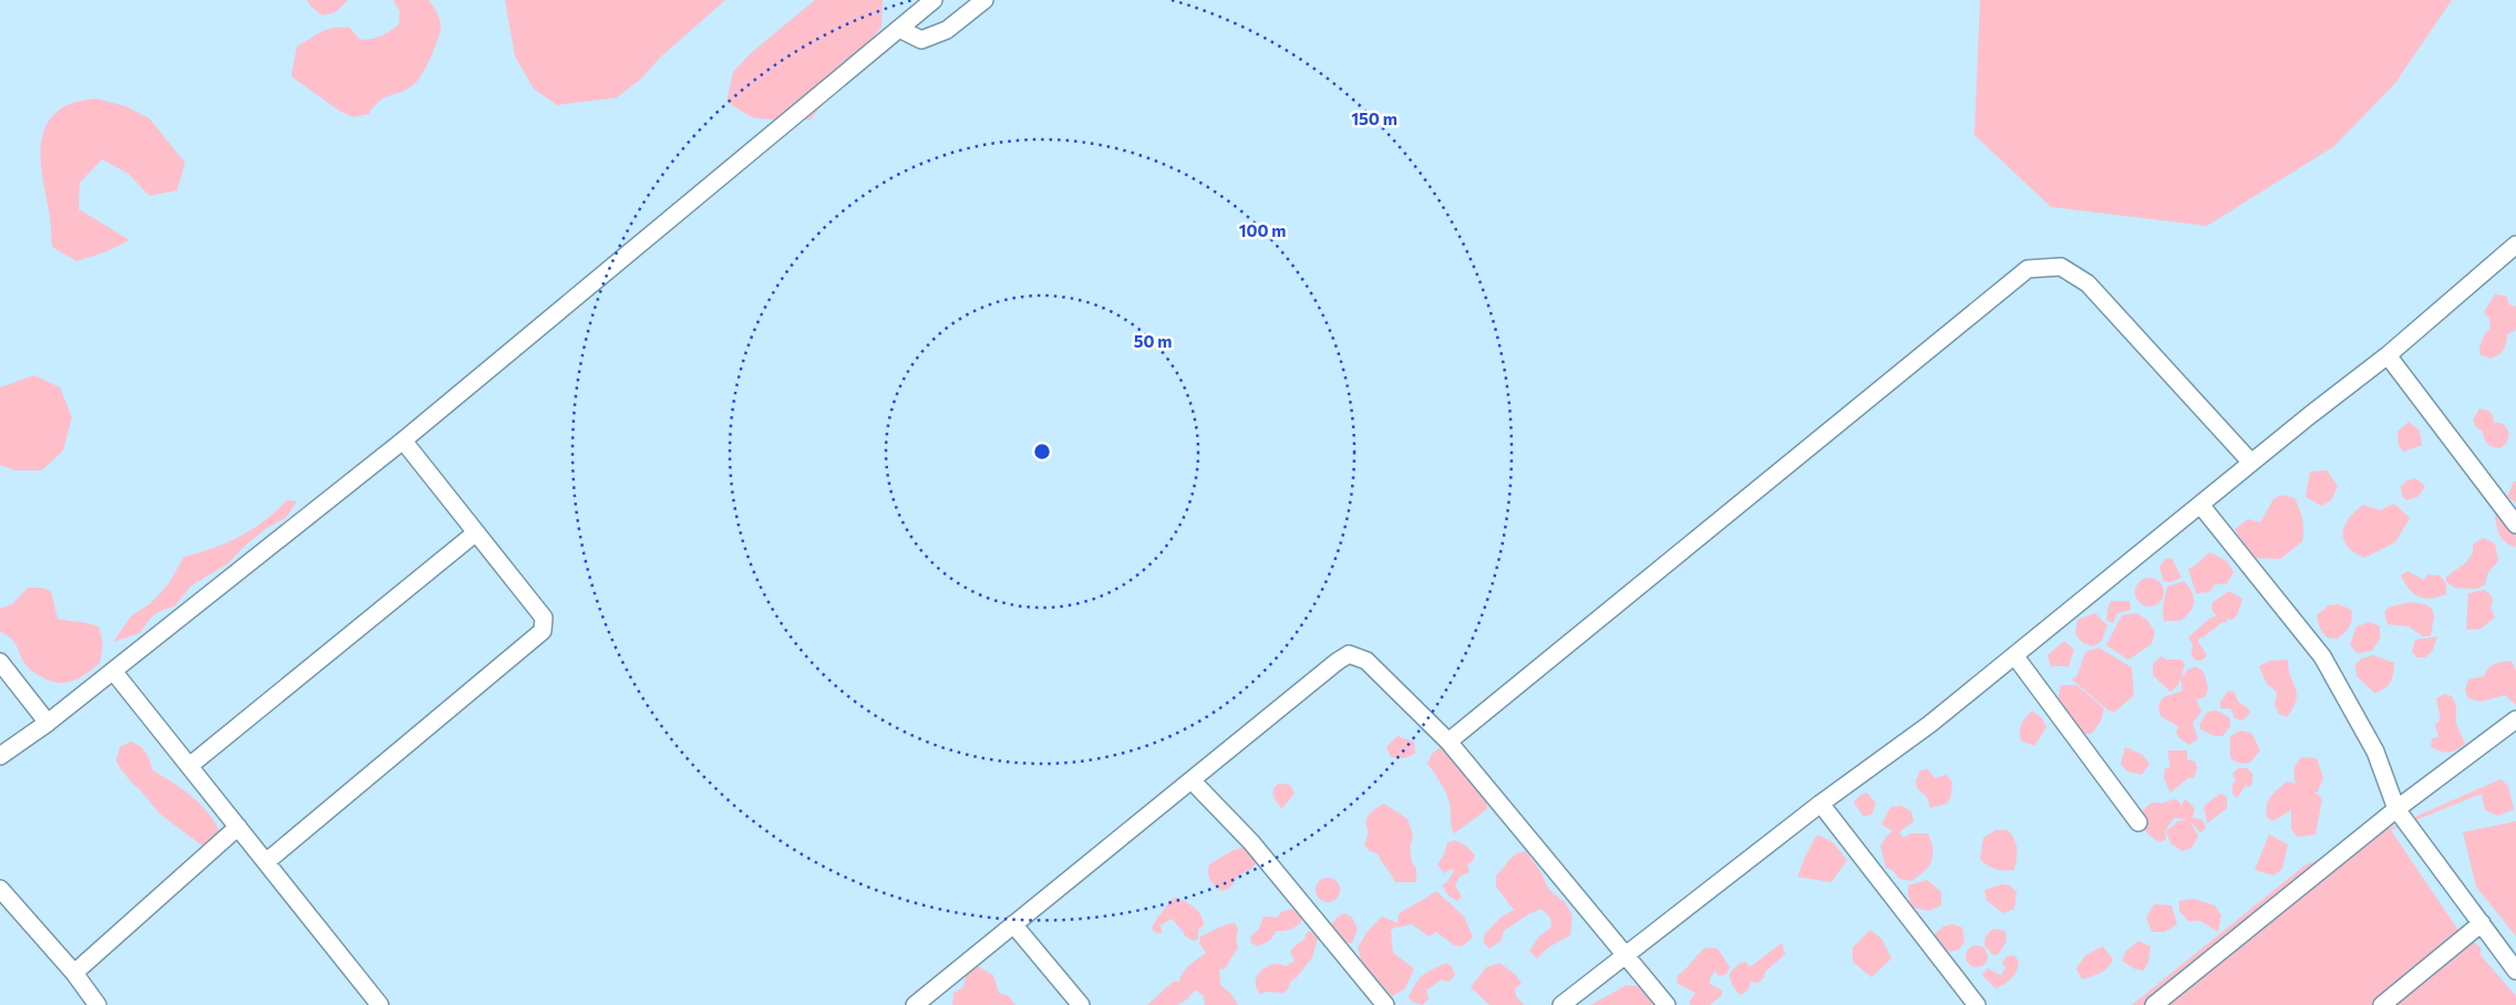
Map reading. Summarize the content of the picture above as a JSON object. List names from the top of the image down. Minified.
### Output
{"rings":["150 m","100 m","50 m"]}
